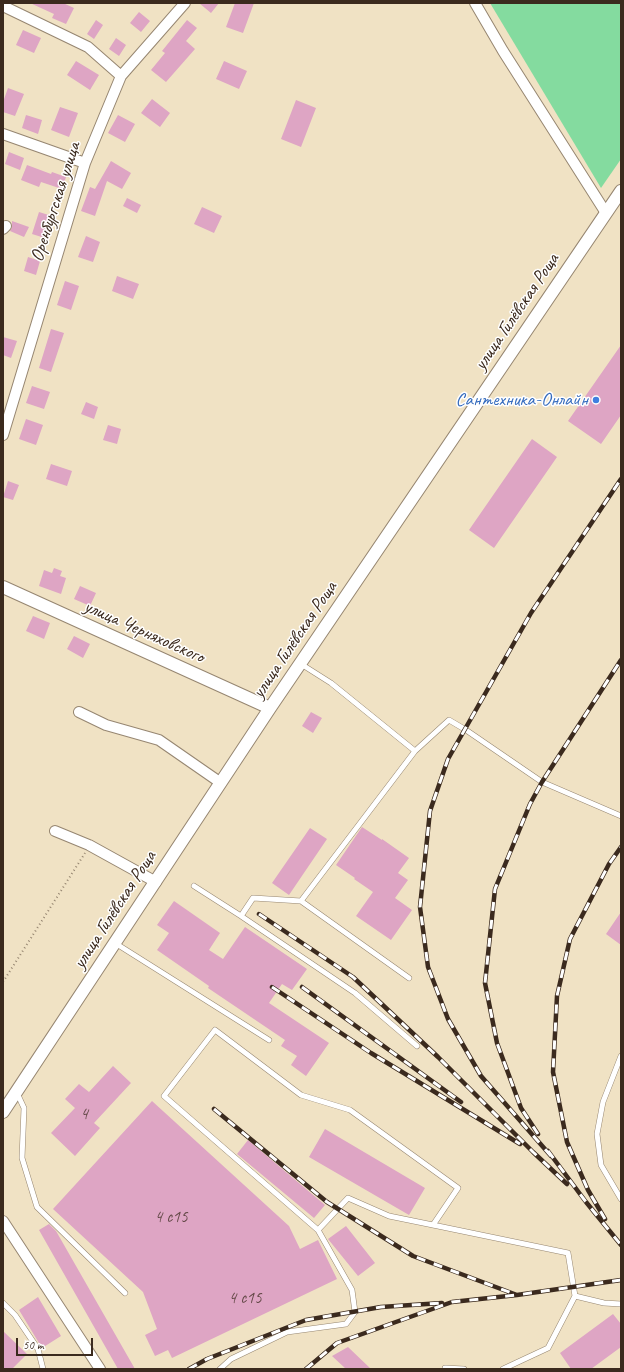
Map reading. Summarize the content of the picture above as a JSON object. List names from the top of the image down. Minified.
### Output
{"streets":{"street":["Оренбургская улица","улица Гилёвская Роща","улица Черняховского"]},"crossings":[["улица Гилёвская Роща","улица Черняховского"]],"places":["Сантехника-Онлайн"],"house_numbers":["4","4 с15","4 с15"],"scale_bar":"50 m"}
